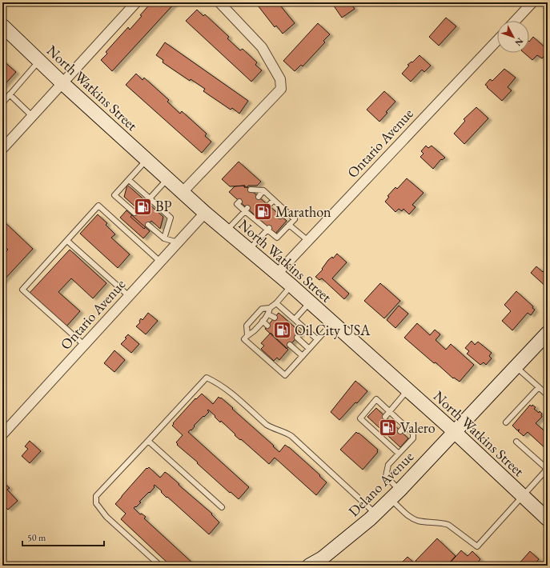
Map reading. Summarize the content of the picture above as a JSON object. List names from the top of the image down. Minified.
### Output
{"streets":{"main road":["North Watkins Street","Delano Avenue"],"street":["Ontario Avenue"]},"crossings":[["North Watkins Street","Ontario Avenue"],["North Watkins Street","Delano Avenue"]],"places":{"fuel station":["BP","Marathon","Oil City USA","Valero"]},"scale_bar":"50 m","north":"bottom right"}
